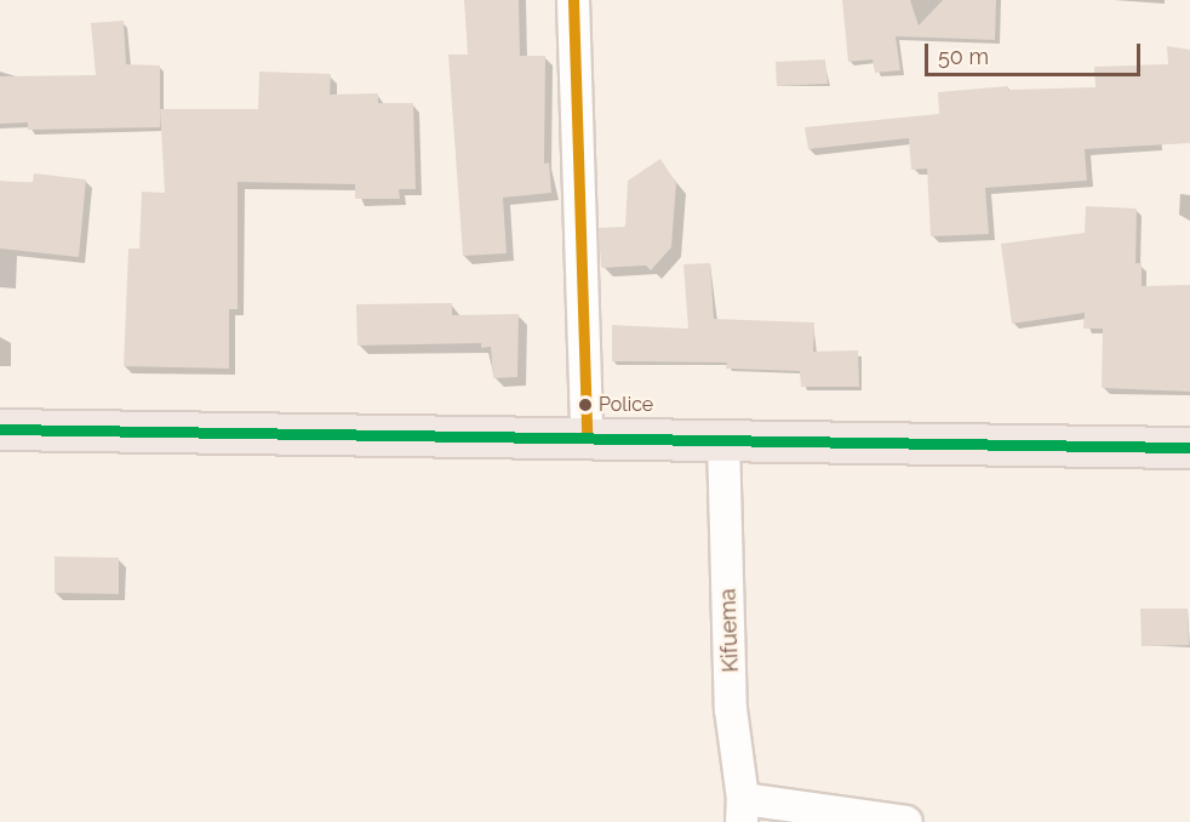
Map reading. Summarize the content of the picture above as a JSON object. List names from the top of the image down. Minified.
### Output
{"streets":{"street":["Kifuema"]},"places":["Police"],"scale_bar":"50 m"}
